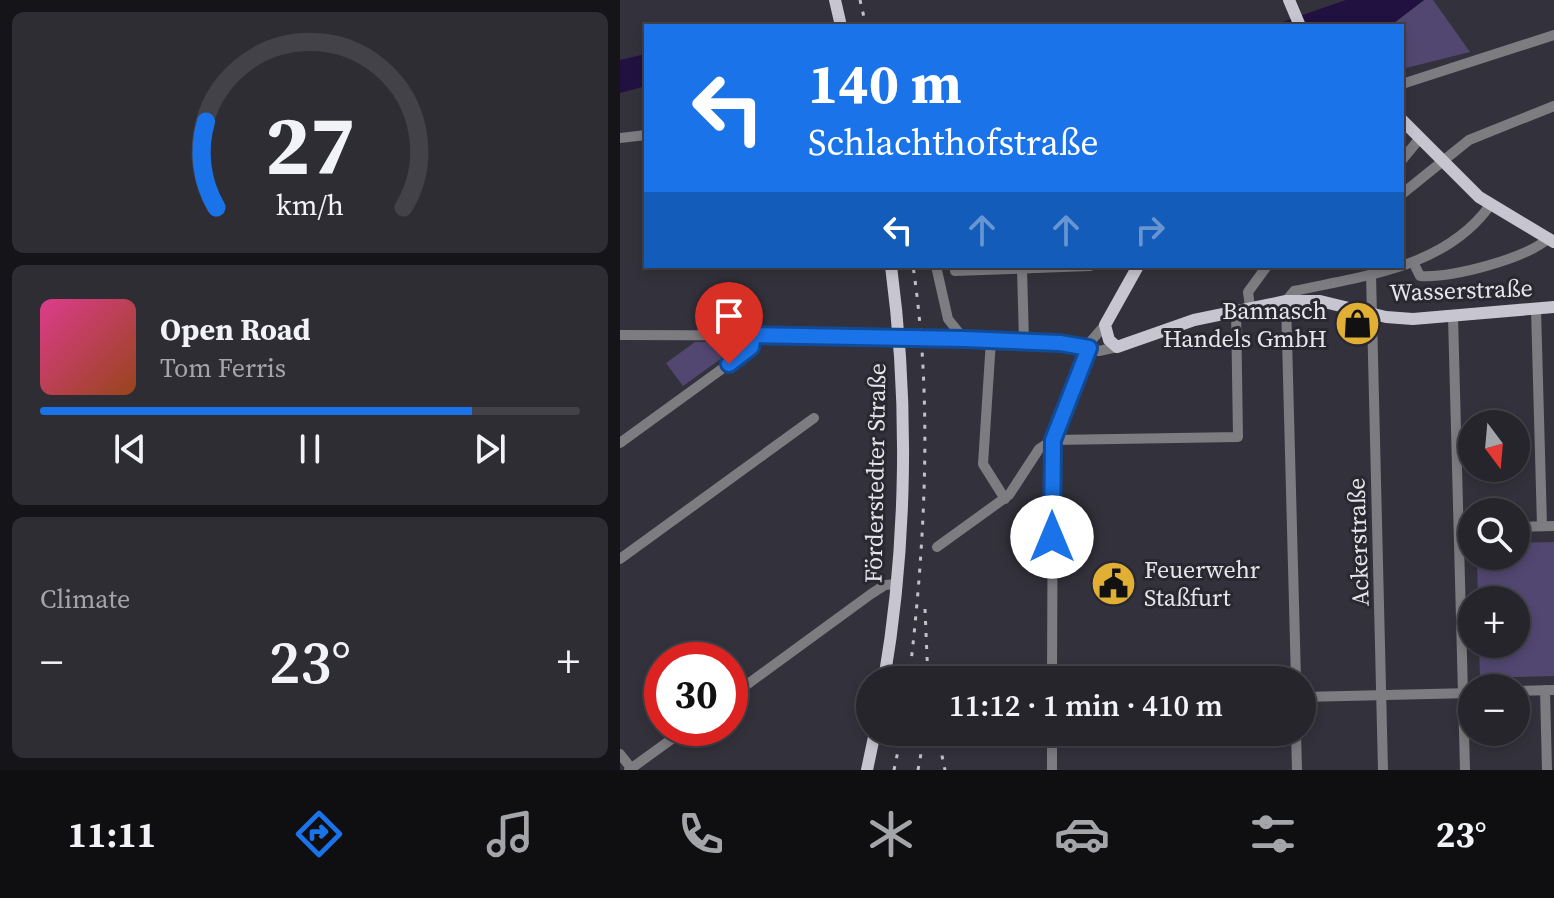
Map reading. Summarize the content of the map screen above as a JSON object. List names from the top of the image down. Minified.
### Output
{"streets":{"main road":["Wasserstraße","Förderstedter Straße"],"street":["Ackerstraße"]},"crossings":[["Wasserstraße","Ackerstraße"]],"places":{"shop":["Bannasch Handels GmbH"],"public building":["Feuerwehr Staßfurt"]},"north":"bottom","page":{"turn":["140 m","Schlachthofstraße"],"song":["Open Road","Tom Ferris"],"map_buttons":["+","−"],"tile":"Climate","heat":["−","23°","+"],"limit":"30","trip":"11:12 · 1 min · 410 m","tabs":["11:11","23°"],"gauge":["27","km/h"]}}
